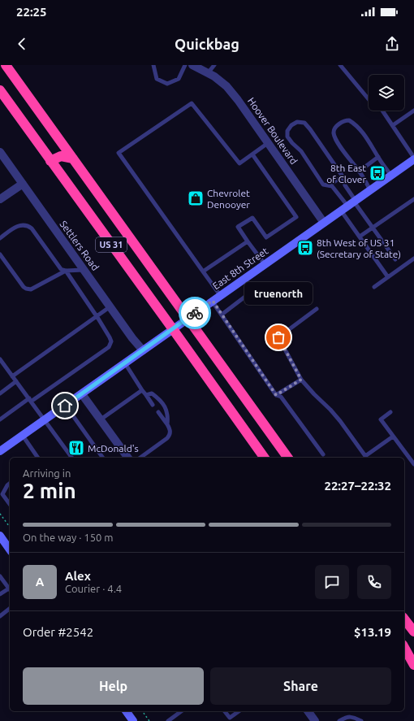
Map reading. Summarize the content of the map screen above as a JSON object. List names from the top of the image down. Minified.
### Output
{"streets":{"highway":["US 31"],"main road":["East 8th Street"],"street":["Hoover Boulevard","Settlers Road"]},"crossings":[["Hoover Boulevard","East 8th Street"],["US 31","East 8th Street"],["Settlers Road","East 8th Street"]],"places":{"bus stop":["8th East of Clover","8th West of US 31 (Secretary of State)"],"shop":["Chevrolet Denooyer"],"other":["truenorth"],"restaurant":["McDonald's"]},"page":{"status":"22:25","header":"Quickbag","bubble":"truenorth","heading":["2 min","Arriving in","22:27–22:32"],"panel":["Alex","Courier · 4.4","Order #2542","$13.19"],"bar":"On the way · 150 m","round":"A","buttons":["Help","Share"]}}
